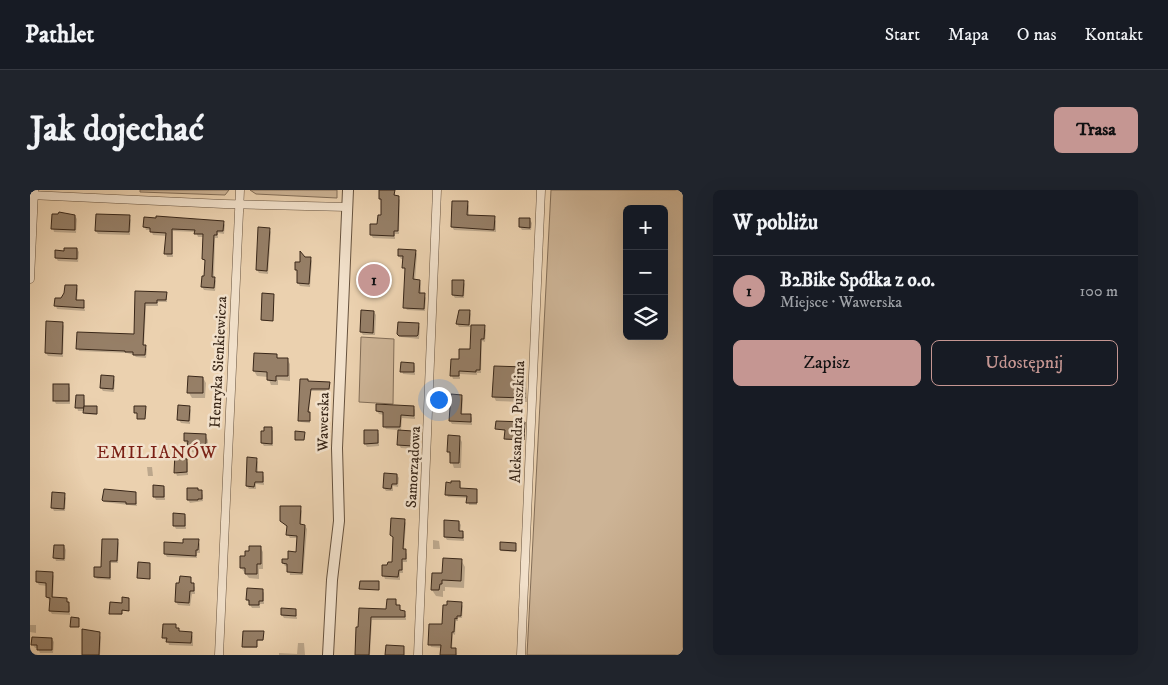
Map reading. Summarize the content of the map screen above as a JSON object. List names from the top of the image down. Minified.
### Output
{"streets":{"street":["Henryka Sienkiewicza","Wawerska","Aleksandra Puszkina","Samorządowa"]},"districts":["EMILIANÓW"],"page":{"header":"Pathlet","nav":["Start","Mapa","O nas","Kontakt"],"buttons":["Trasa",["Zapisz","Udostępnij"]],"title":"Jak dojechać","heading":"W pobliżu","map_buttons":["+","−"],"list":[{"mark":"1","name":"B2Bike Spółka z o.o.","note":"Miejsce · Wawerska","value":"100 m"}],"pins":"1"}}
